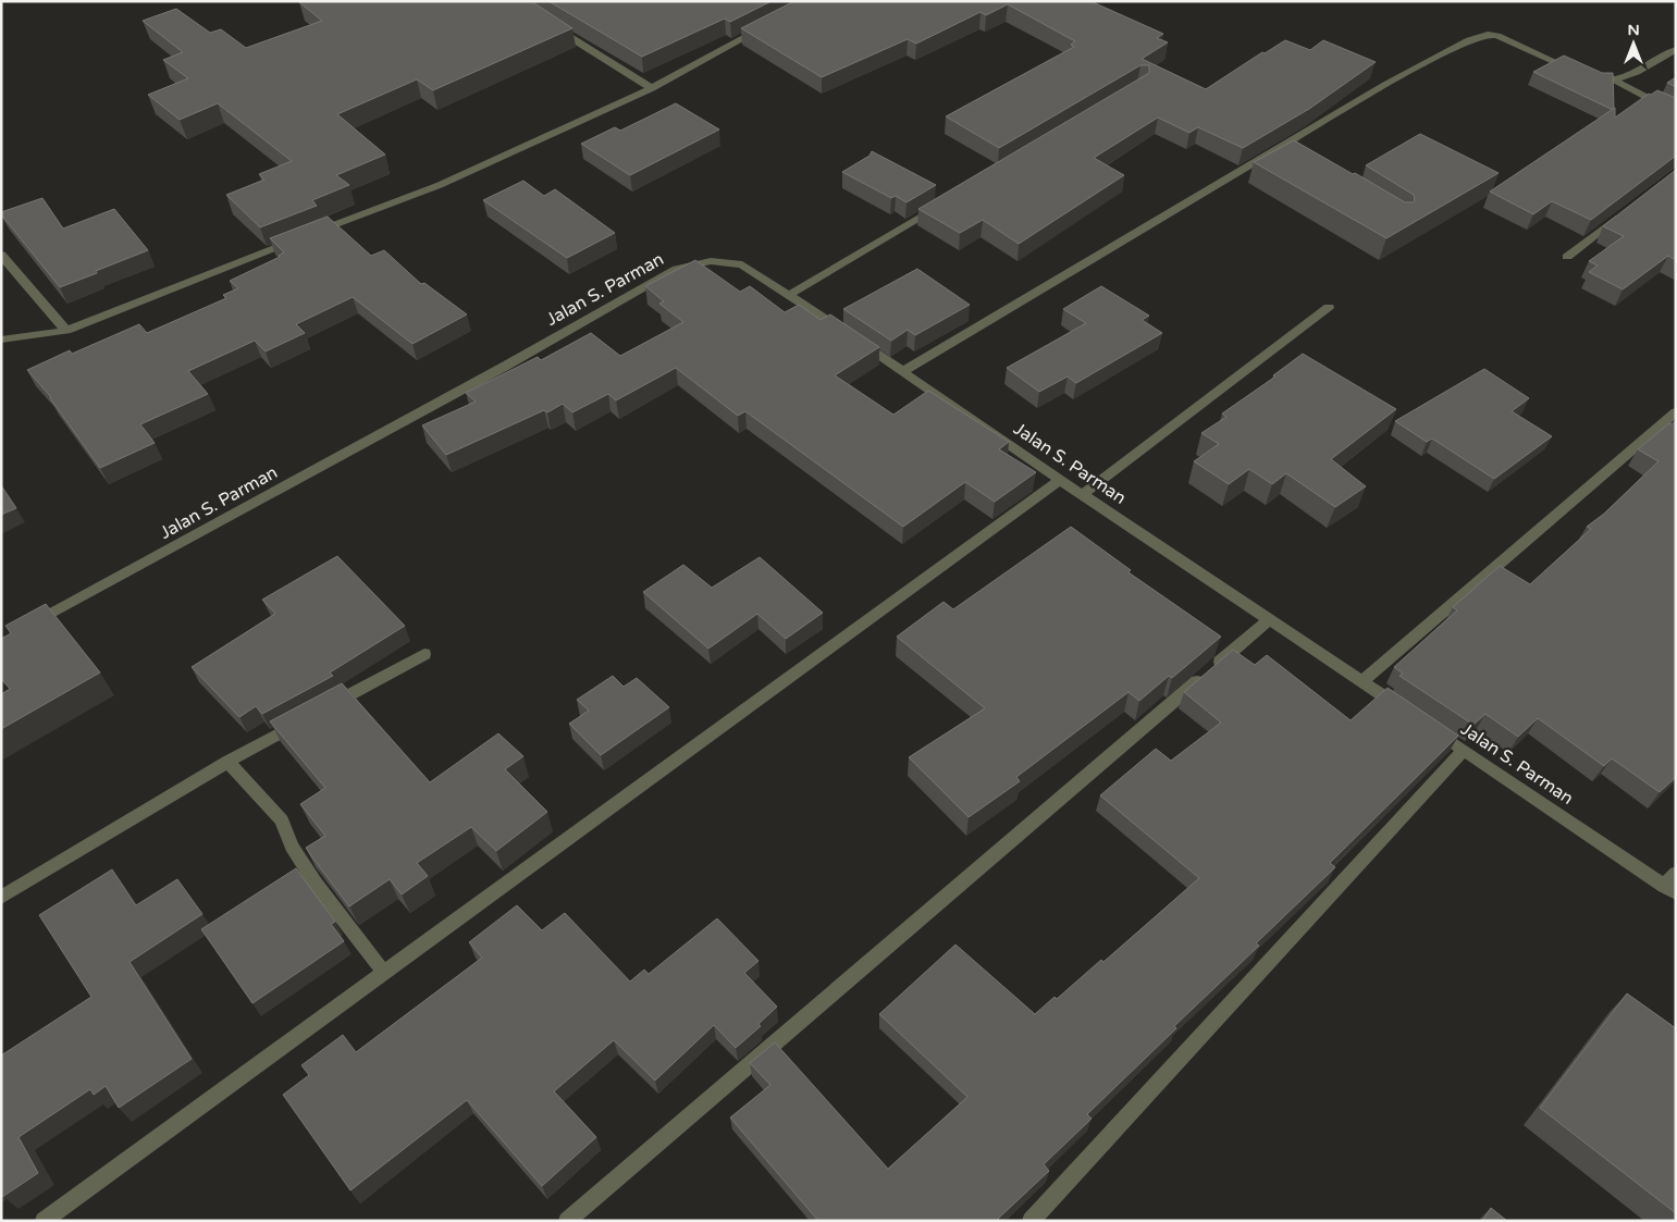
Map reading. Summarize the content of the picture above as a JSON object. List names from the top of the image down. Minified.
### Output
{"streets":{"street":["Jalan S. Parman"]},"north":"top"}
